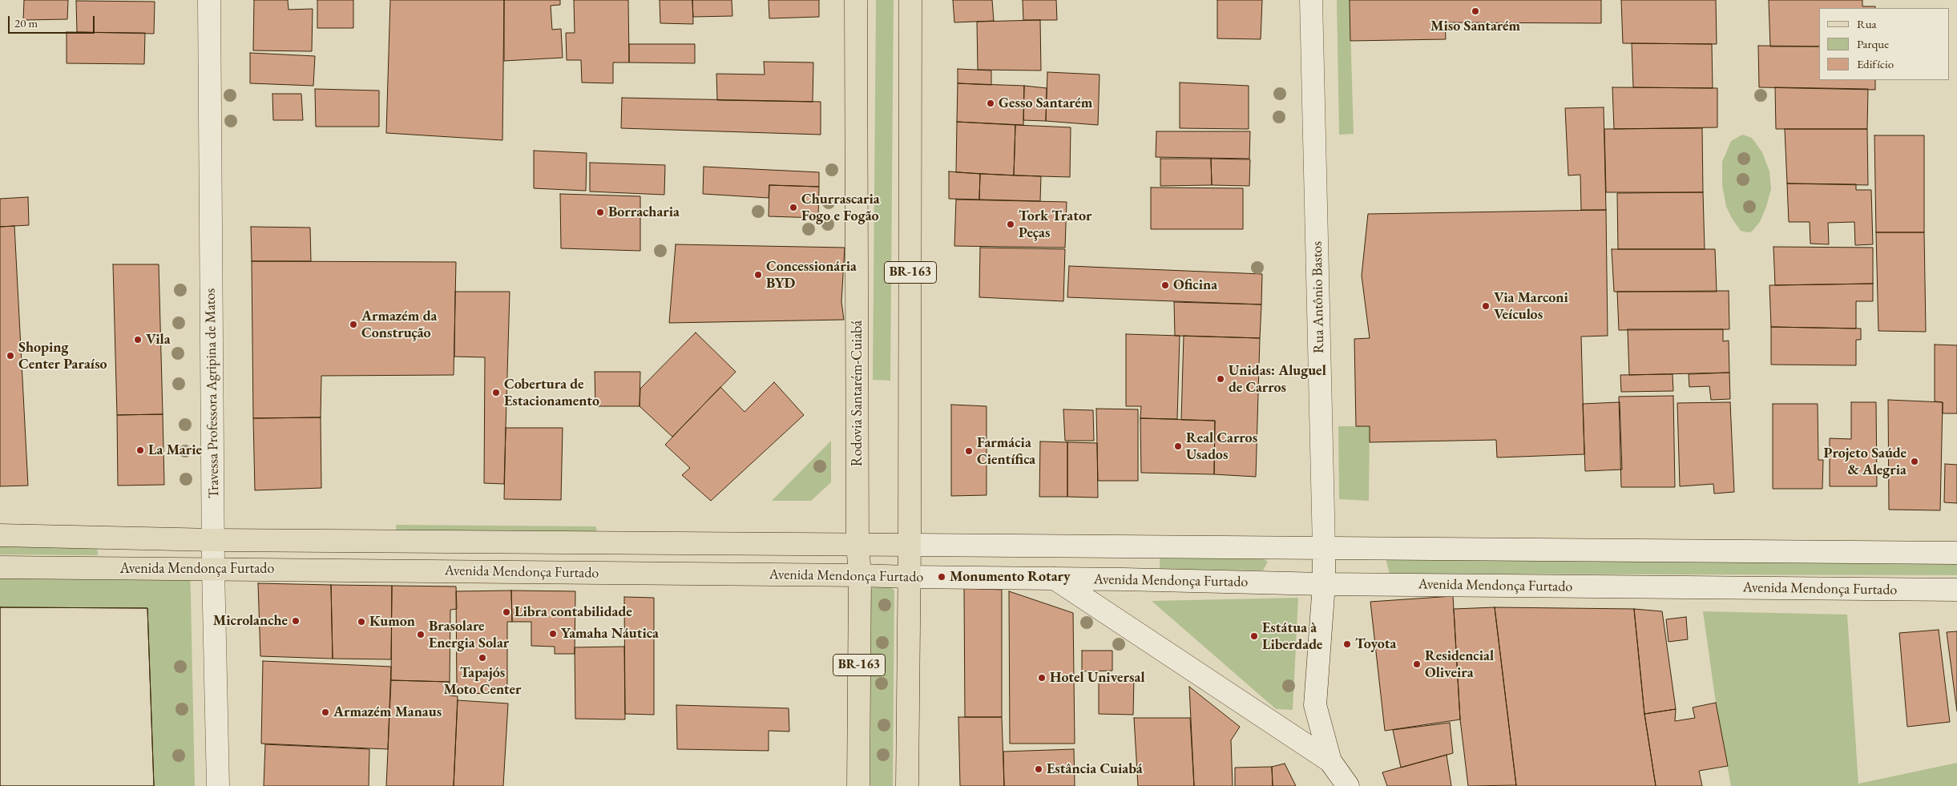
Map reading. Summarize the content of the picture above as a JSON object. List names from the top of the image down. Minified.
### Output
{"streets":{"main road":["BR-163","Rodovia Santarém-Cuiabá","Avenida Mendonça Furtado"],"street":["Rua Antônio Bastos","Travessa Professora Agripina de Matos"]},"crossings":[["BR-163","Avenida Mendonça Furtado"],["Rua Antônio Bastos","Avenida Mendonça Furtado"],["Travessa Professora Agripina de Matos","Avenida Mendonça Furtado"],["Rodovia Santarém-Cuiabá","Avenida Mendonça Furtado"]],"places":["Miso Santarém","Gesso Santarém","Churrascaria Fogo e Fogão","Borracharia","Tork Trator Peças","Concessionária BYD","Oficina","Via Marconi Veículos","Armazém da Construção","Vila","Shoping Center Paraíso","Unidas: Aluguel de Carros","Cobertura de Estacionamento","Real Carros Usados","La Marie","Farmácia Científica","Projeto Saúde & Alegria","Monumento Rotary","Libra contabilidade","Microlanche","Kumon","Yamaha Náutica","Brasolare Energia Solar","Estátua à Liberdade","Toyota","Tapajós Moto Center","Residencial Oliveira","Hotel Universal","Armazém Manaus","Estância Cuiabá"],"legend":["Rua","Parque","Edifício"],"scale_bar":"20 m"}
